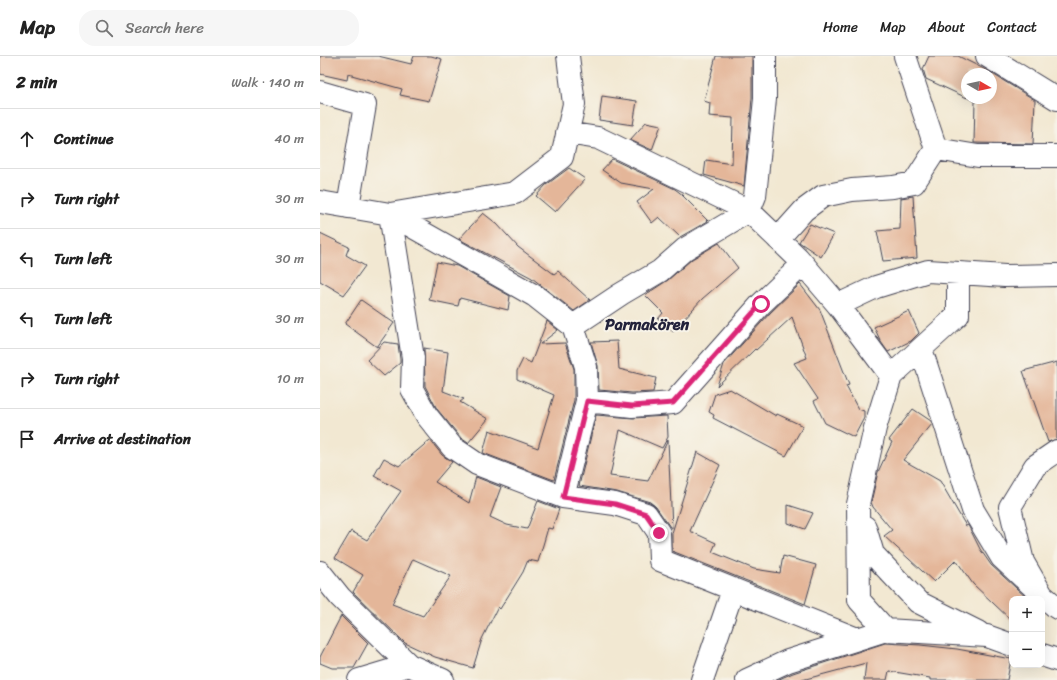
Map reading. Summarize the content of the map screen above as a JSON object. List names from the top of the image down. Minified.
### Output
{"districts":["Parmakören"],"north":"right","page":{"header":"Map","search":"Search here","nav":["Home","Map","About","Contact"],"heading":["2 min","Walk · 140 m"],"list":[["Continue","40 m"],["Turn right","30 m"],["Turn left","30 m"],["Turn left","30 m"],["Turn right","10 m"],"Arrive at destination"],"map_buttons":["+","−"]}}
